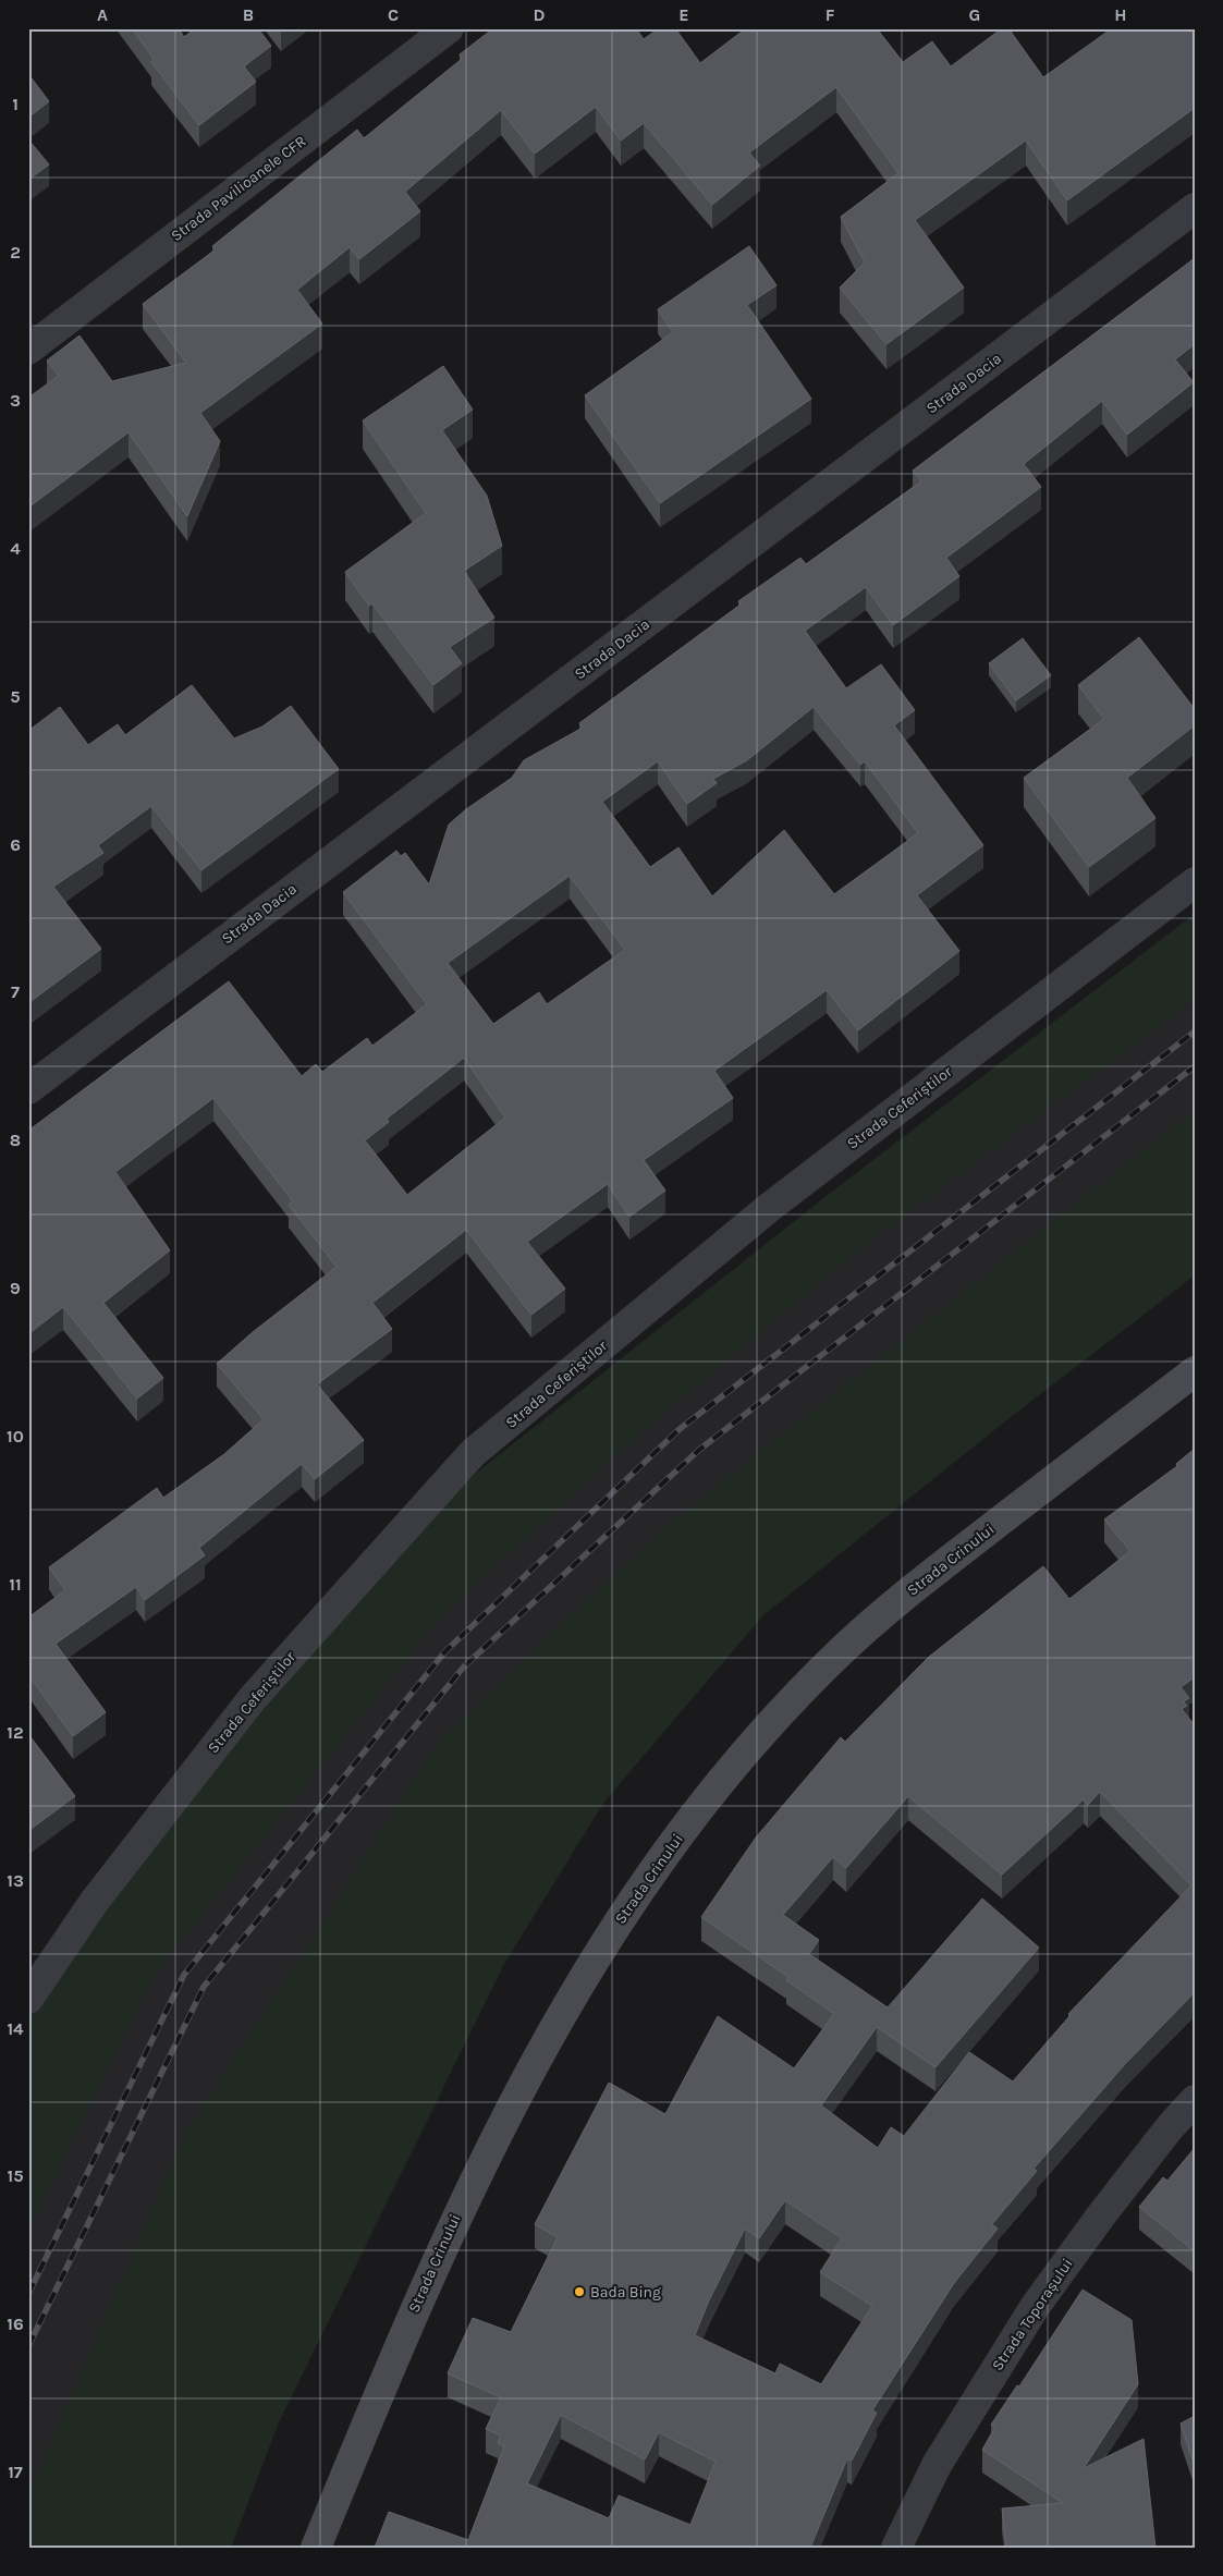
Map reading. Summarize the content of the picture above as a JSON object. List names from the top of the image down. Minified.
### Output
{"streets":{"street":["Strada Pavilioanele CFR","Strada Dacia","Strada Ceferiștilor","Strada Crinului","Strada Toporașului"]},"places":["Bada Bing"],"grid":{"columns":["A","B","C","D","E","F","G","H"],"rows":["1","2","3","4","5","6","7","8","9","10","11","12","13","14","15","16","17"]}}
